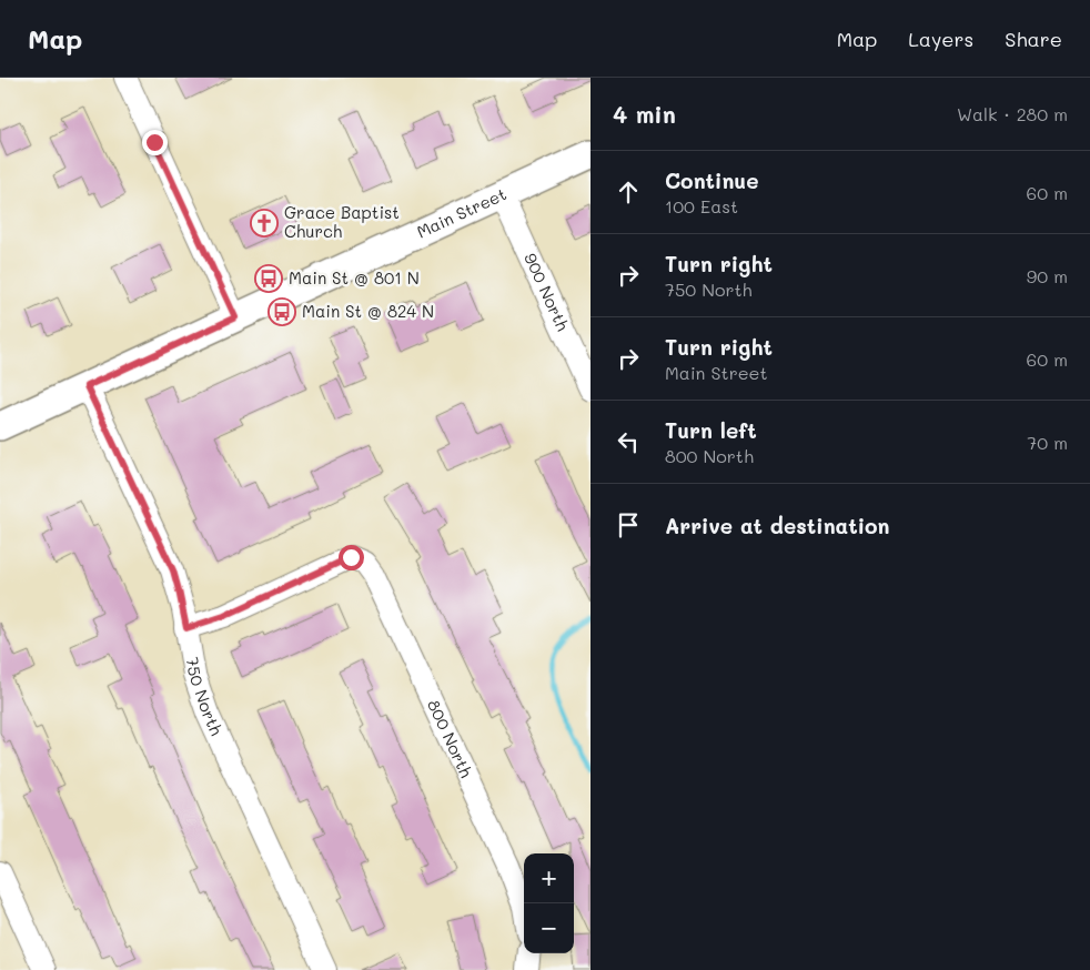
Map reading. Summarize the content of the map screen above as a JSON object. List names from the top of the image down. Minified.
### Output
{"streets":{"main road":["Main Street"],"street":["900 North","750 North","800 North"]},"crossings":[["Main Street","900 North"],["Main Street","750 North"],["750 North","800 North"]],"places":{"church":["Grace Baptist Church"],"bus stop":["Main St @ 801 N","Main St @ 824 N"]},"page":{"header":"Map","nav":["Map","Layers","Share"],"heading":["4 min","Walk · 280 m"],"list":[["Continue","100 East","60 m"],["Turn right","750 North","90 m"],["Turn right","Main Street","60 m"],["Turn left","800 North","70 m"],"Arrive at destination"],"map_buttons":["+","−"]}}
